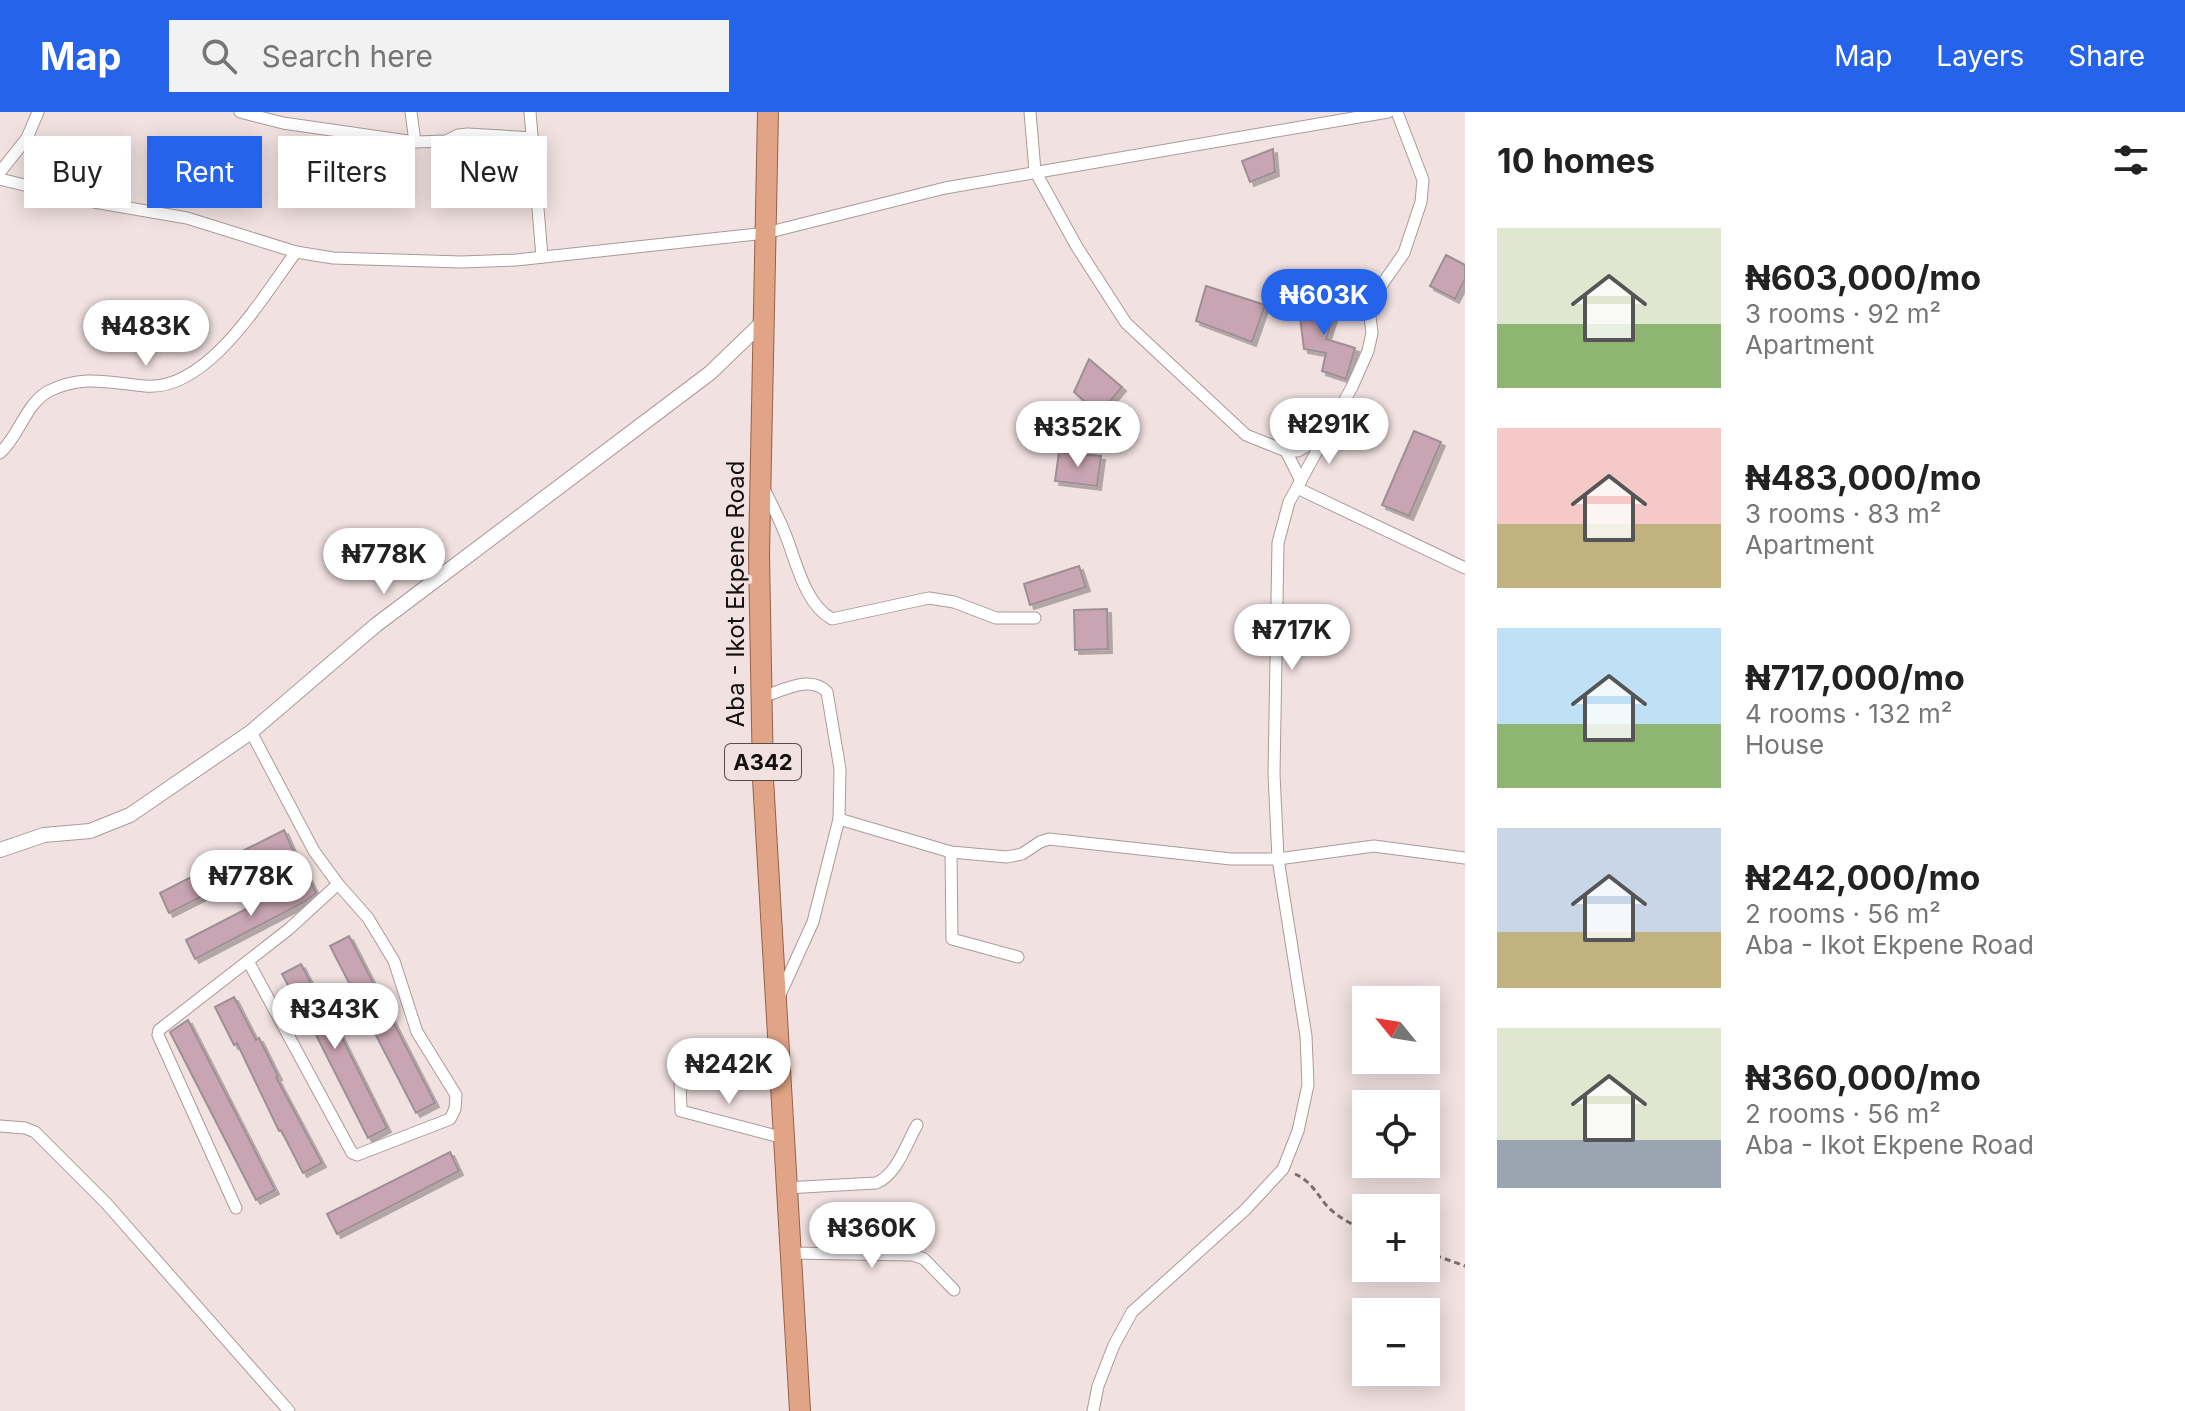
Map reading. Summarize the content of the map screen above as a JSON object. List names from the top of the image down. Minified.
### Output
{"streets":{"highway":["Aba - Ikot Ekpene Road","A342"]},"north":"top left","page":{"header":"Map","search":"Search here","nav":["Map","Layers","Share"],"heading":"10 homes","chip":["Buy","Rent","Filters","New"],"list":[{"name":"₦603,000/mo","note":"3 rooms · 92 m² · Apartment"},{"name":"₦483,000/mo","note":"3 rooms · 83 m² · Apartment"},{"name":"₦717,000/mo","note":"4 rooms · 132 m² · House"},{"name":"₦242,000/mo","note":"2 rooms · 56 m² · Aba - Ikot Ekpene Road"},{"name":"₦360,000/mo","note":"2 rooms · 56 m² · Aba - Ikot Ekpene Road"}],"price":["₦603K","₦483K","₦291K","₦352K","₦778K","₦717K","₦778K","₦343K","₦242K","₦360K"],"map_buttons":["+","−"]}}
